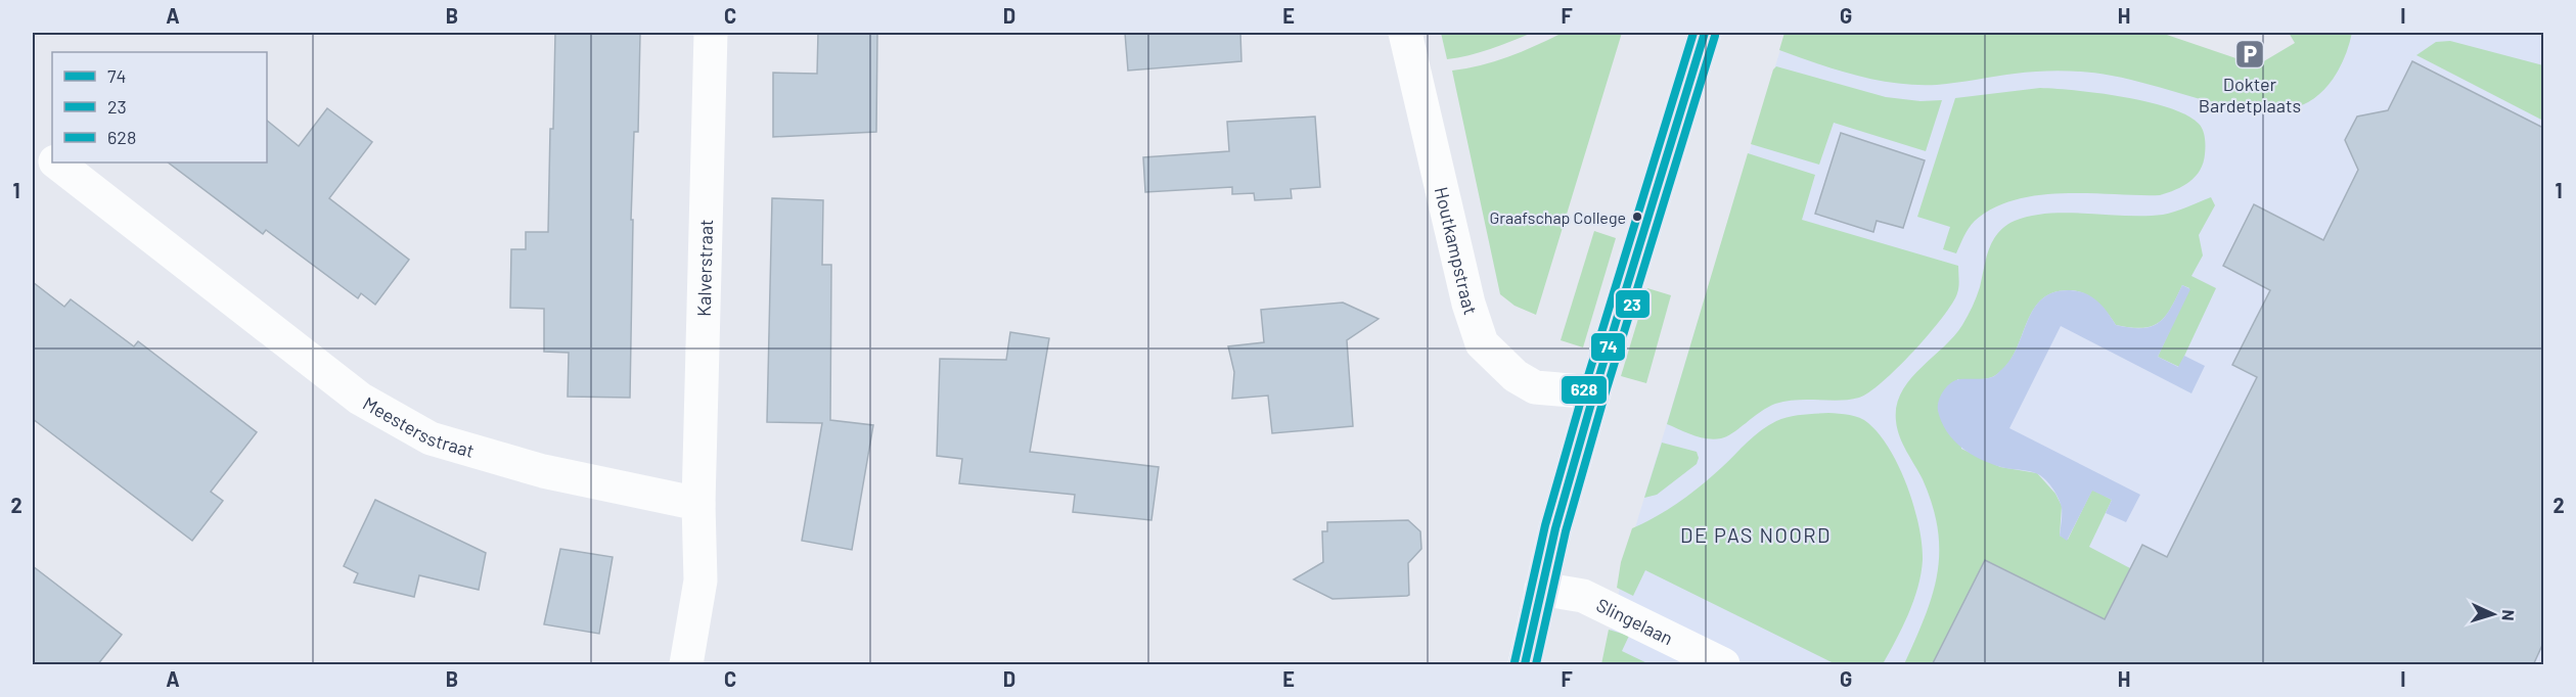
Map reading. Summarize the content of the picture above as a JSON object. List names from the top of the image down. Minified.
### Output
{"streets":{"street":["Houtkampstraat","Kalverstraat","Meestersstraat","Slingelaan"]},"crossings":[["Kalverstraat","Meestersstraat"]],"districts":["DE PAS NOORD"],"places":{"parking":["Dokter Bardetplaats"],"other":["Graafschap College"]},"lines":["transit line 74","transit line 628","transit line 23"],"legend":["74","23","628"],"north":"right","grid":{"columns":["A","B","C","D","E","F","G","H","I"],"rows":["1","2"]}}
